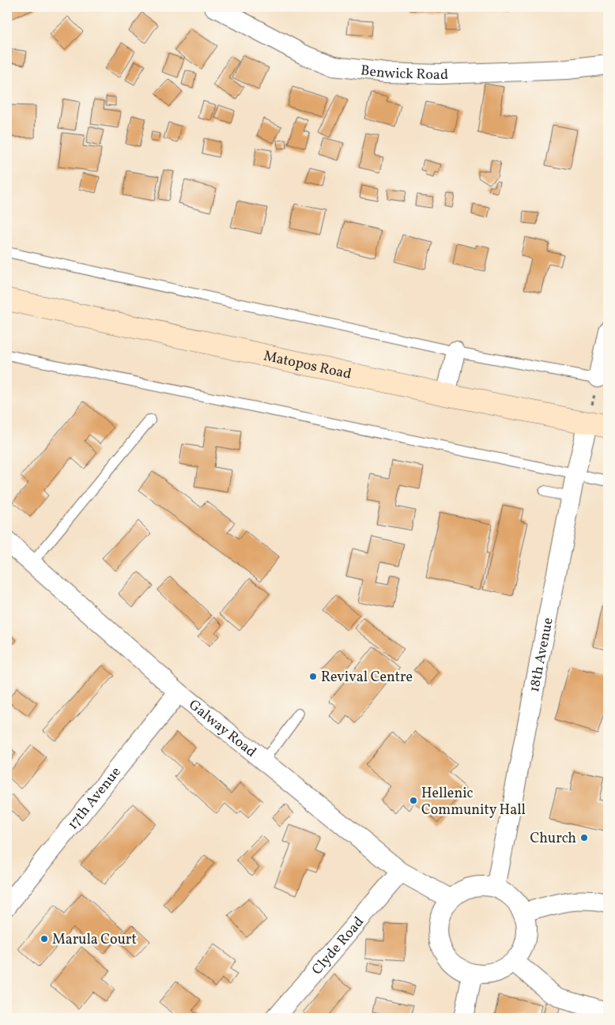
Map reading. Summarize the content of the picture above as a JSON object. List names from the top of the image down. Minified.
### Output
{"streets":{"main road":["Matopos Road"],"street":["Benwick Road","18th Avenue","Galway Road","17th Avenue","Clyde Road"]},"crossings":[["Matopos Road","18th Avenue"],["18th Avenue","Galway Road"],["Galway Road","17th Avenue"],["Galway Road","Clyde Road"]],"places":["Revival Centre","Hellenic Community Hall","Church","Marula Court"]}
